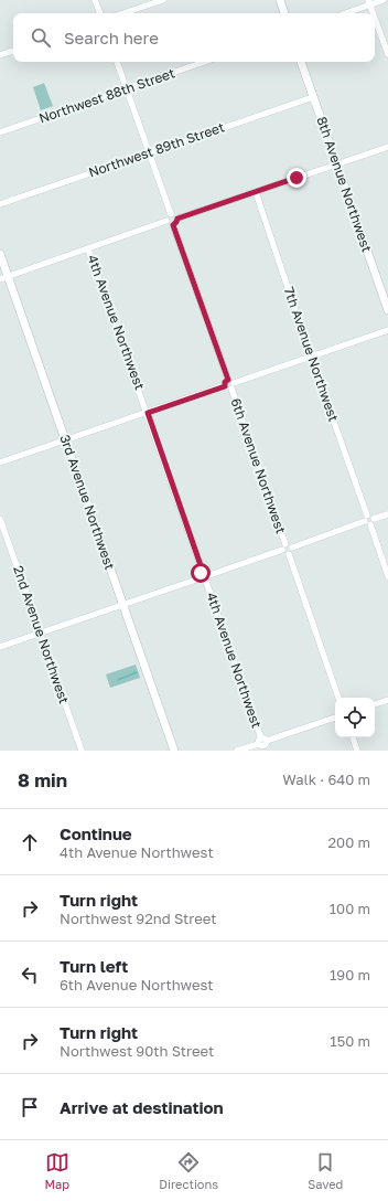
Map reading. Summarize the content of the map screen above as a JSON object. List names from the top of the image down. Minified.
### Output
{"streets":{"street":["Northwest 88th Street","Northwest 89th Street","8th Avenue Northwest","4th Avenue Northwest","7th Avenue Northwest","6th Avenue Northwest","3rd Avenue Northwest","2nd Avenue Northwest"]},"crossings":[["Northwest 89th Street","8th Avenue Northwest"]],"page":{"search":"Search here","heading":["8 min","Walk · 640 m"],"list":[["Continue","4th Avenue Northwest","200 m"],["Turn right","Northwest 92nd Street","100 m"],["Turn left","6th Avenue Northwest","190 m"],["Turn right","Northwest 90th Street","150 m"],"Arrive at destination"],"nav":["Map","Directions","Saved"]}}
